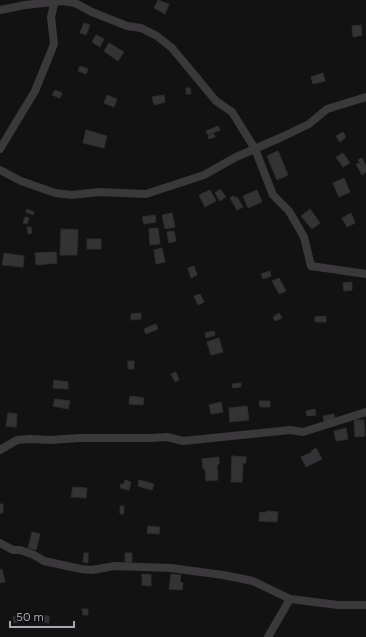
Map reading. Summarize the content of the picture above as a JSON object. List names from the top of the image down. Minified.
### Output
{"scale_bar":"50 m"}
